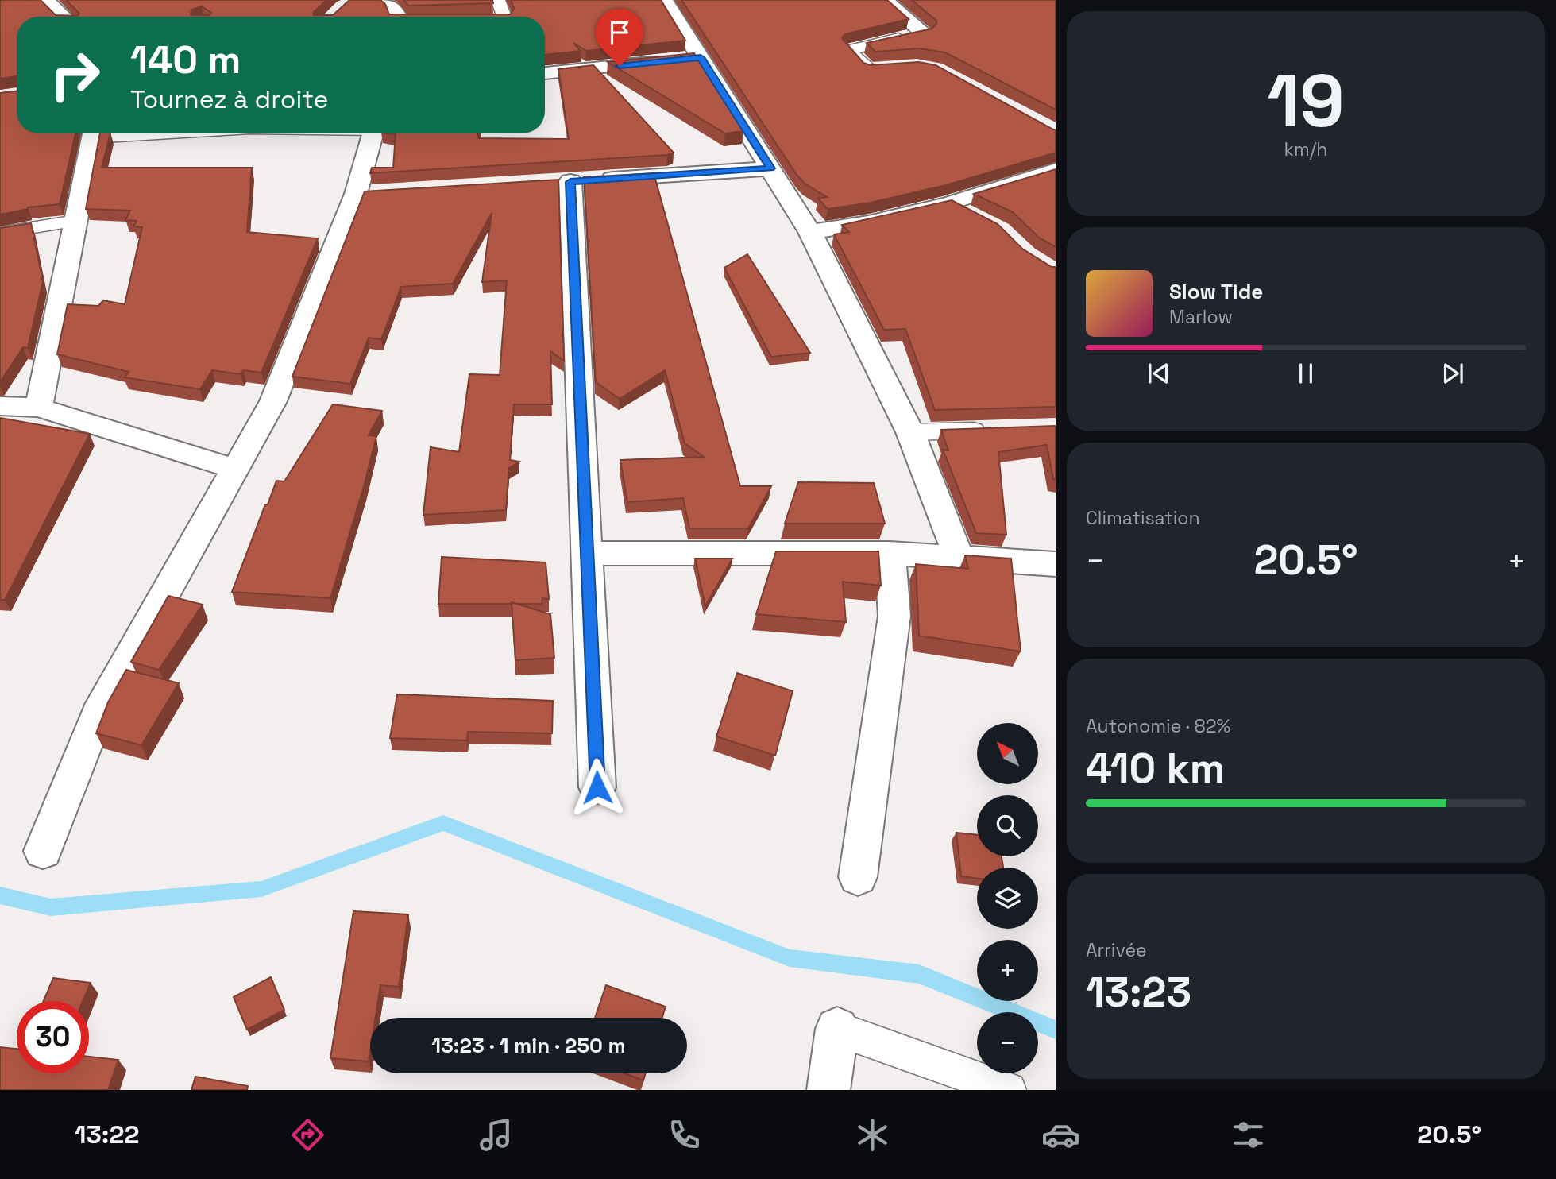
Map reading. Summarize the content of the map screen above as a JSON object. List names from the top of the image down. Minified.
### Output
{"north":"top left","page":{"tile":[["19","km/h"],"Climatisation",["Autonomie · 82%","410 km"],["Arrivée","13:23"]],"turn":["140 m","Tournez à droite"],"song":["Slow Tide","Marlow"],"heat":["−","20.5°","+"],"map_buttons":["+","−"],"limit":"30","trip":"13:23 · 1 min · 250 m","tabs":["13:22","20.5°"]}}
